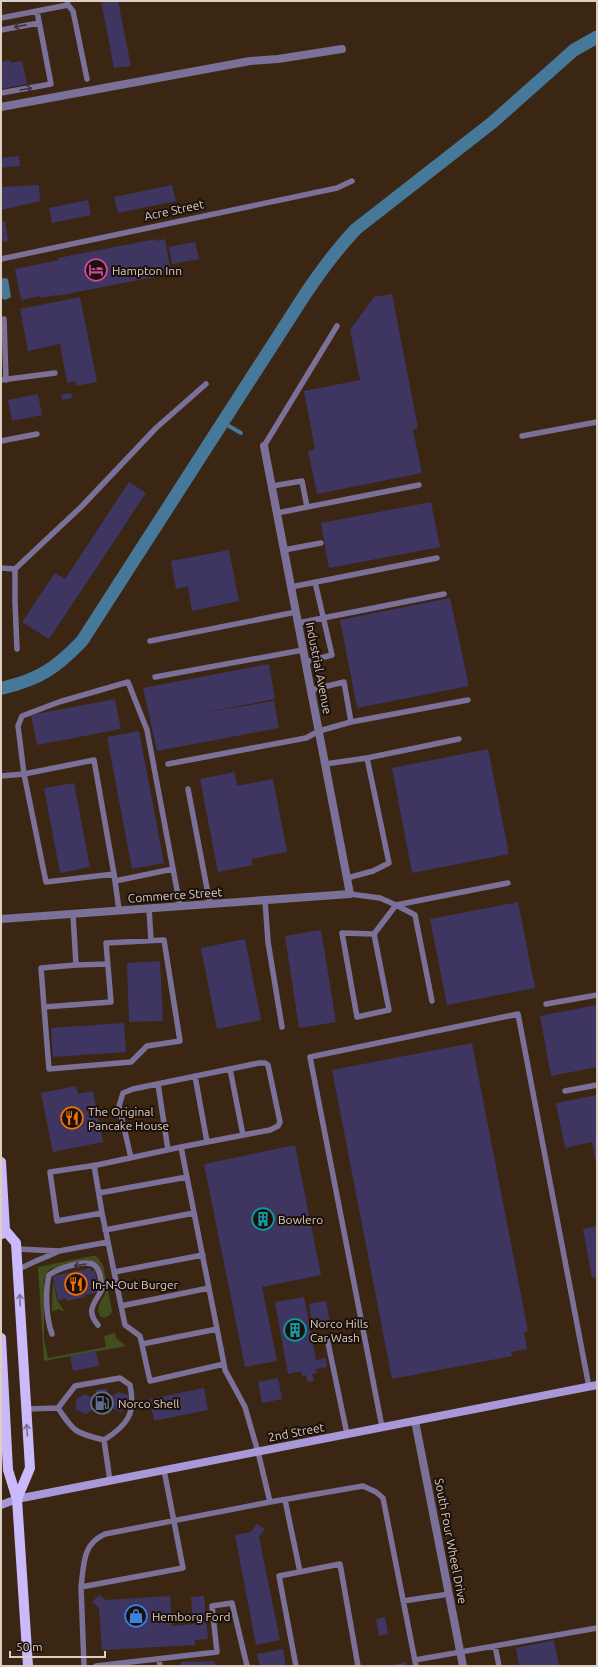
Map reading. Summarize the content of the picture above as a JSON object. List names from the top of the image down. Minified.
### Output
{"streets":{"main road":["2nd Street"],"street":["Industrial Avenue","Commerce Street","South Four Wheel Drive"],"lane":["Acre Street"]},"crossings":[["Industrial Avenue","Commerce Street"],["2nd Street","South Four Wheel Drive"]],"places":{"hotel":["Hampton Inn"],"restaurant":["The Original Pancake House","In-N-Out Burger"],"building":["Bowlero","Norco Hills Car Wash"],"fuel station":["Norco Shell"],"shop":["Hemborg Ford"]},"scale_bar":"50 m"}
